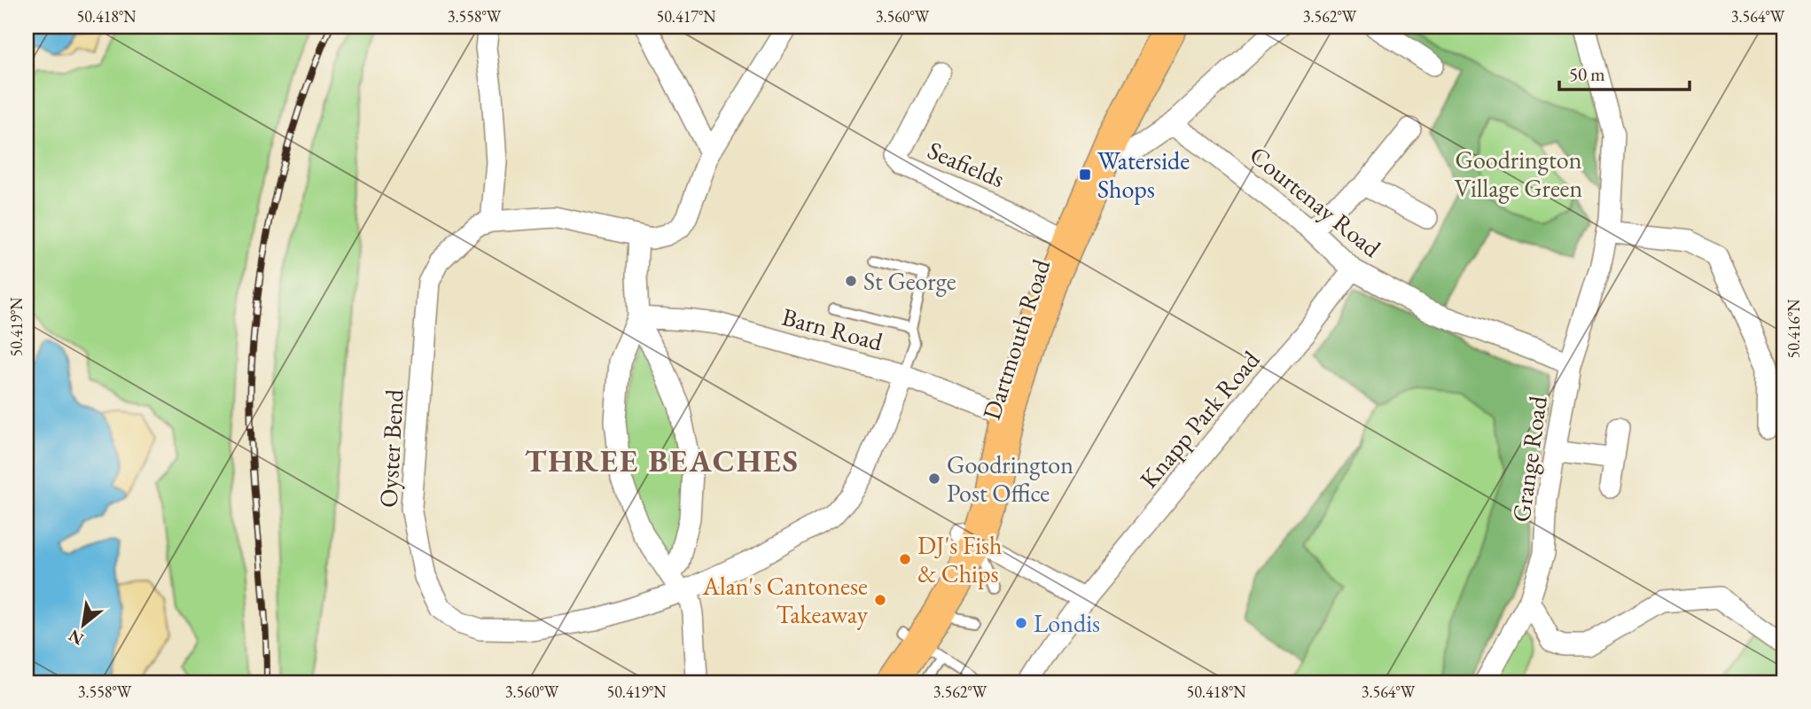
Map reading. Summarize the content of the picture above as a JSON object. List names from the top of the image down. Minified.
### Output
{"streets":{"main road":["Dartmouth Road"],"street":["Seafields","Courtenay Road","Barn Road","Knapp Park Road","Oyster Bend","Grange Road"]},"crossings":[["Seafields","Dartmouth Road"],["Courtenay Road","Knapp Park Road"],["Courtenay Road","Grange Road"],["Barn Road","Dartmouth Road"],["Barn Road","Oyster Bend"]],"districts":["THREE BEACHES"],"parks":["Goodrington Village Green"],"places":{"transit":["Waterside Shops"],"other":["St George","Goodrington Post Office","DJ's Fish & Chips","Alan's Cantonese Takeaway","Londis"]},"scale_bar":"50 m","north":"bottom left","coordinates":["50.418°N","3.558°W","50.417°N","3.560°W","3.562°W","3.564°W","50.419°N","50.416°N"]}
